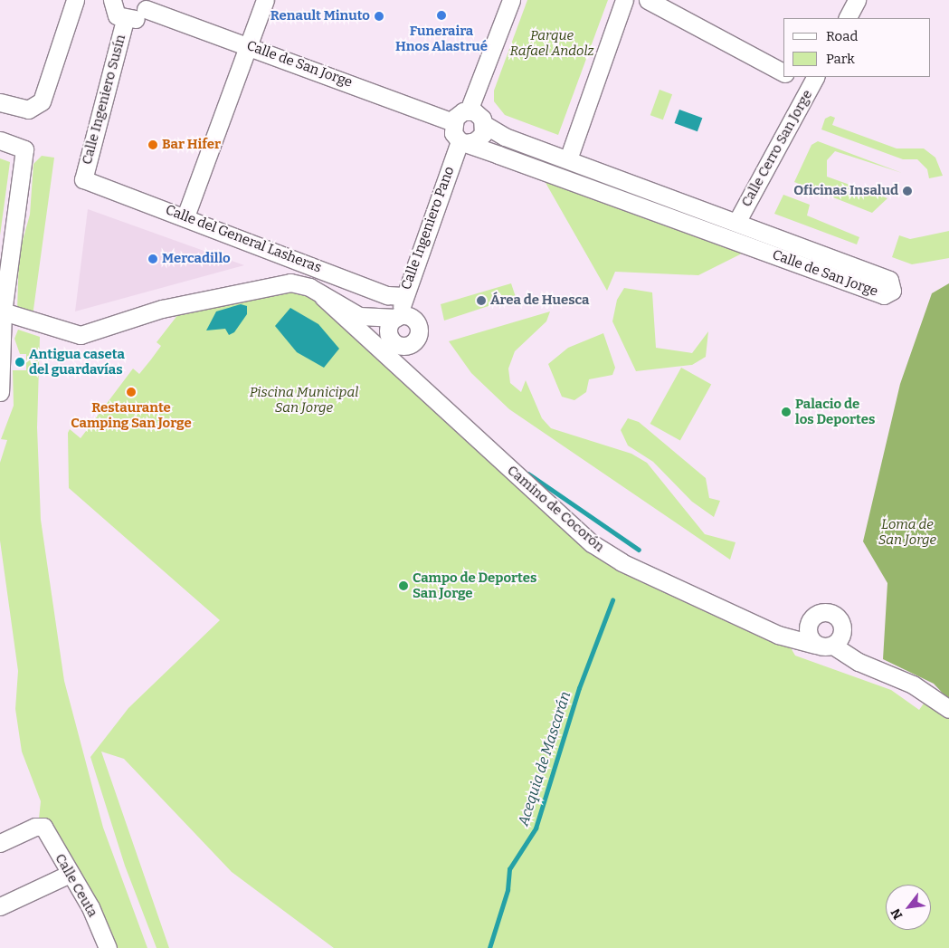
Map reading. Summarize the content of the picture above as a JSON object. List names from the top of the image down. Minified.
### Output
{"streets":{"street":["Calle de San Jorge","Calle Ingeniero Susín","Calle Cerro San Jorge","Calle Ingeniero Pano","Calle del General Lasheras","Camino de Cocorón","Calle Ceuta"]},"crossings":[["Calle de San Jorge","Calle Cerro San Jorge"],["Calle de San Jorge","Calle Ingeniero Pano"],["Calle Ingeniero Susín","Calle del General Lasheras"],["Calle Ingeniero Pano","Calle del General Lasheras"],["Calle Ingeniero Pano","Camino de Cocorón"]],"water":["Acequia de Mascarán"],"parks":["Parque Rafael Andolz","Piscina Municipal San Jorge","Loma de San Jorge"],"places":["Funeraira Hnos Alastrué","Renault Minuto","Bar Hifer","Oficinas Insalud","Mercadillo","Área de Huesca","Antigua caseta del guardavías","Restaurante Camping San Jorge","Palacio de los Deportes","Campo de Deportes San Jorge"],"legend":["Road","Park"],"north":"bottom left"}
